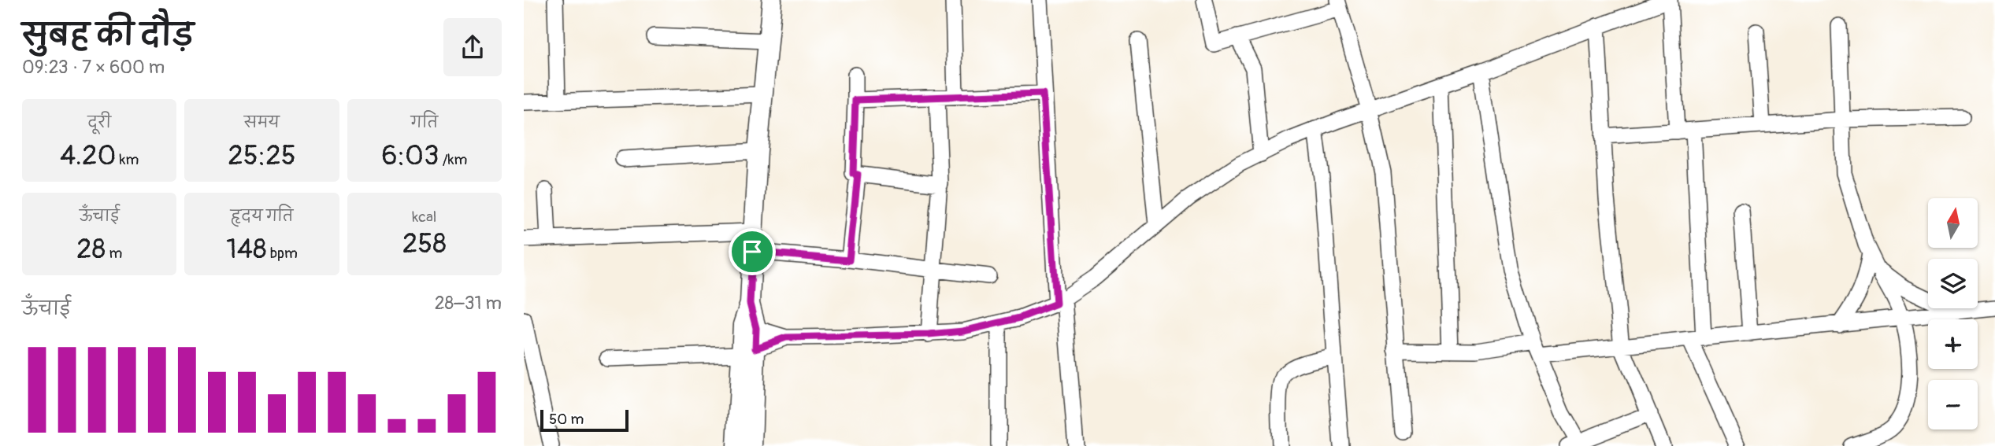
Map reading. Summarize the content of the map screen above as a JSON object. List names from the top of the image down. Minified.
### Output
{"scale_bar":"50 m","north":"top","page":{"heading":["सुबह की दौड़","09:23 · 7 × 600 m"],"stats":[["दूरी","4.20 km"],["समय","25:25"],["गति","6:03 /km"],["ऊँचाई","28 m"],["हृदय गति","148 bpm"],["kcal","258"]],"map_buttons":["+","−"],"chart":["ऊँचाई","28–31 m"],"scale":"50 m"}}
